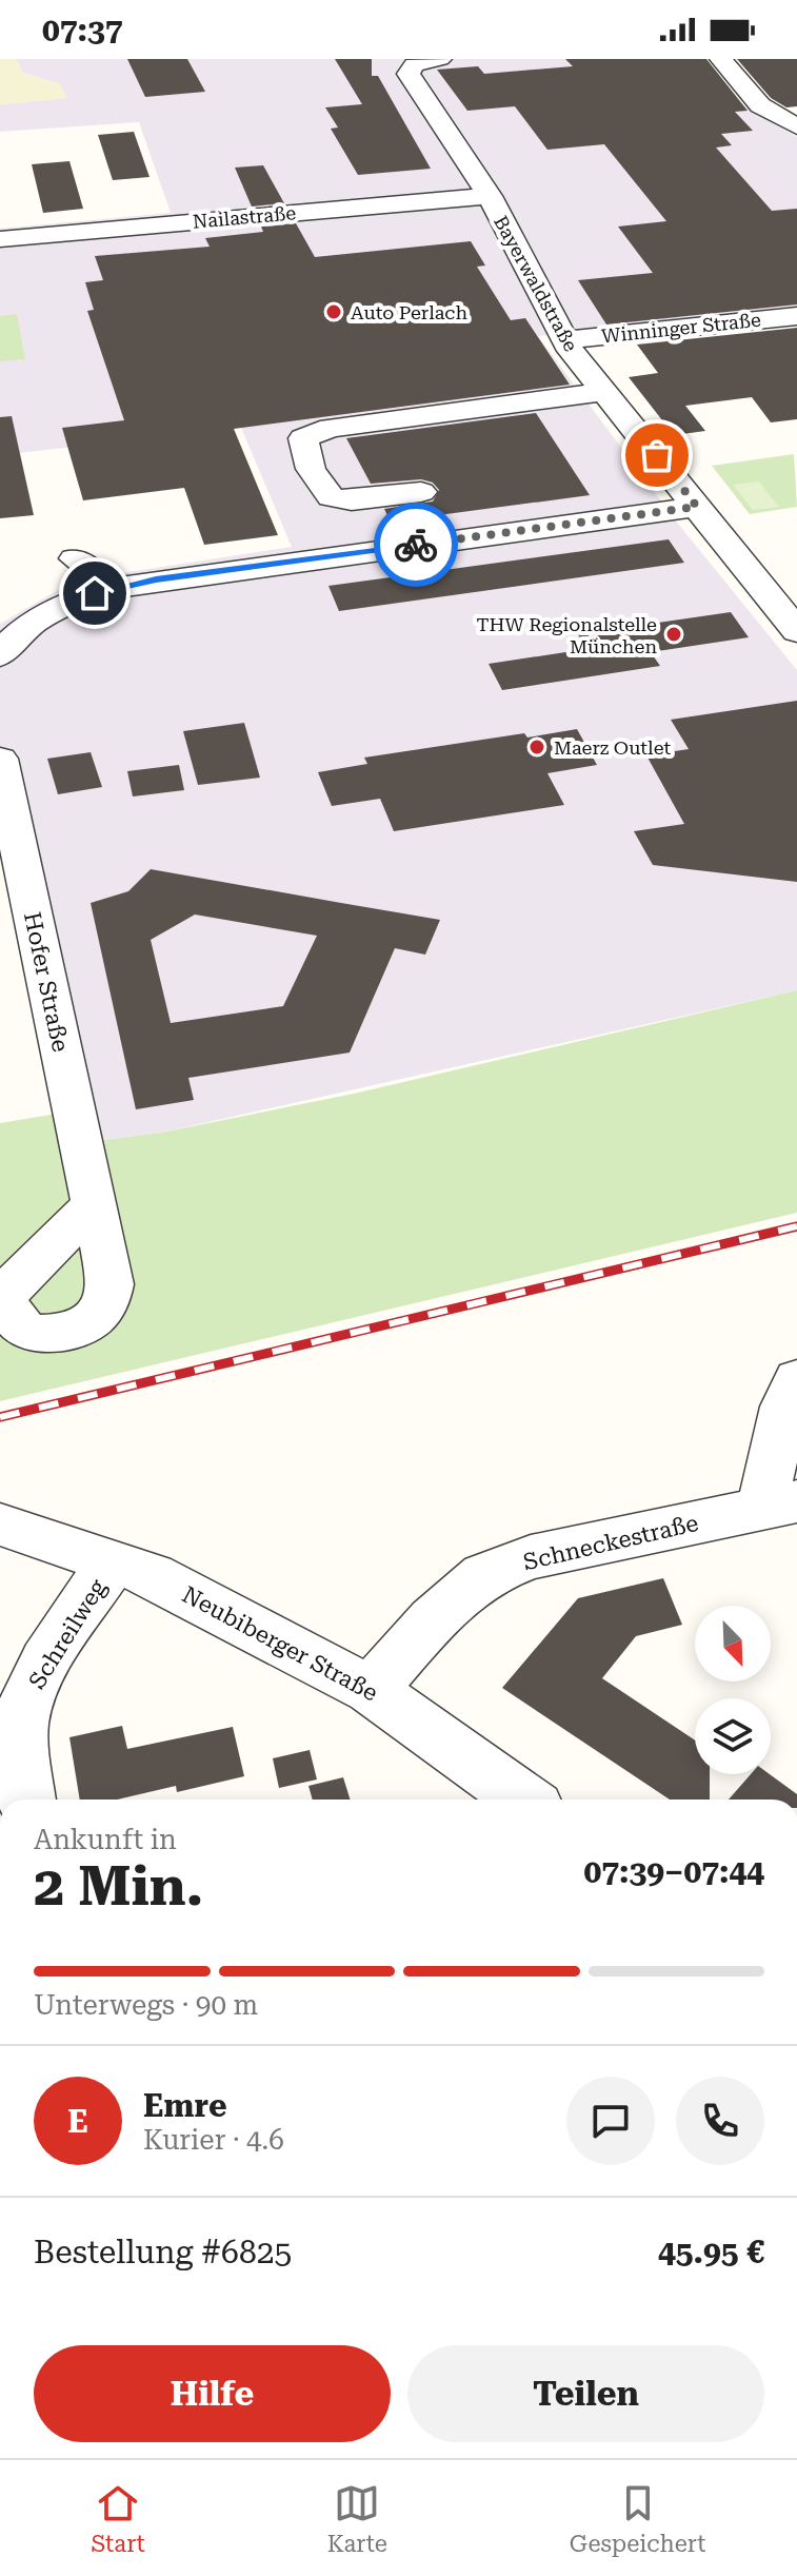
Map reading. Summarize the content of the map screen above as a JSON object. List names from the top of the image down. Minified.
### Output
{"streets":{"street":["Nailastraße","Bayerwaldstraße","Winninger Straße","Hofer Straße","Schneckestraße","Schreilweg","Neubiberger Straße"]},"crossings":[["Nailastraße","Bayerwaldstraße"],["Bayerwaldstraße","Winninger Straße"],["Schneckestraße","Neubiberger Straße"],["Schreilweg","Neubiberger Straße"]],"places":["Auto Perlach","THW Regionalstelle München","Maerz Outlet"],"north":"bottom right","page":{"status":"07:37","heading":["2 Min.","Ankunft in","07:39–07:44"],"panel":["Emre","Kurier · 4.6","Bestellung #6825","45.95 €"],"bar":"Unterwegs · 90 m","round":"E","buttons":["Hilfe","Teilen"],"tabs":["Start","Karte","Gespeichert"]}}
